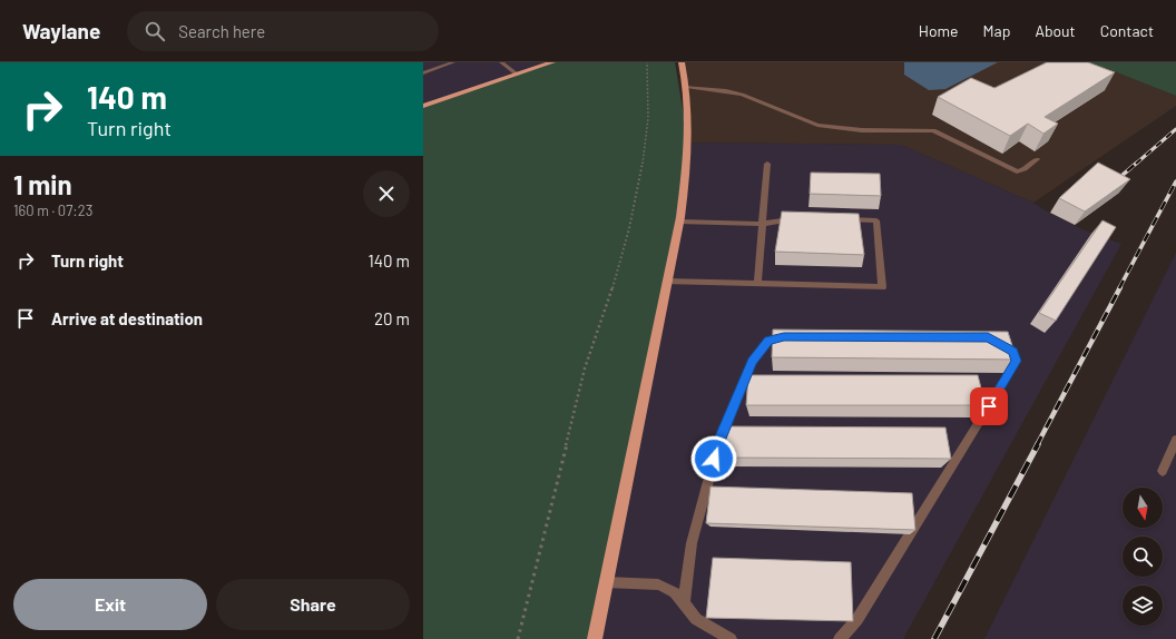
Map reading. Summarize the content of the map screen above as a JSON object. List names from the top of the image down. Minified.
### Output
{"north":"bottom","page":{"header":"Waylane","search":"Search here","nav":["Home","Map","About","Contact"],"turn":["140 m","Turn right"],"heading":["1 min","160 m · 07:23"],"list":[{"name":"Turn right","value":"140 m"},{"name":"Arrive at destination","value":"20 m"}],"buttons":["Exit","Share"]}}
